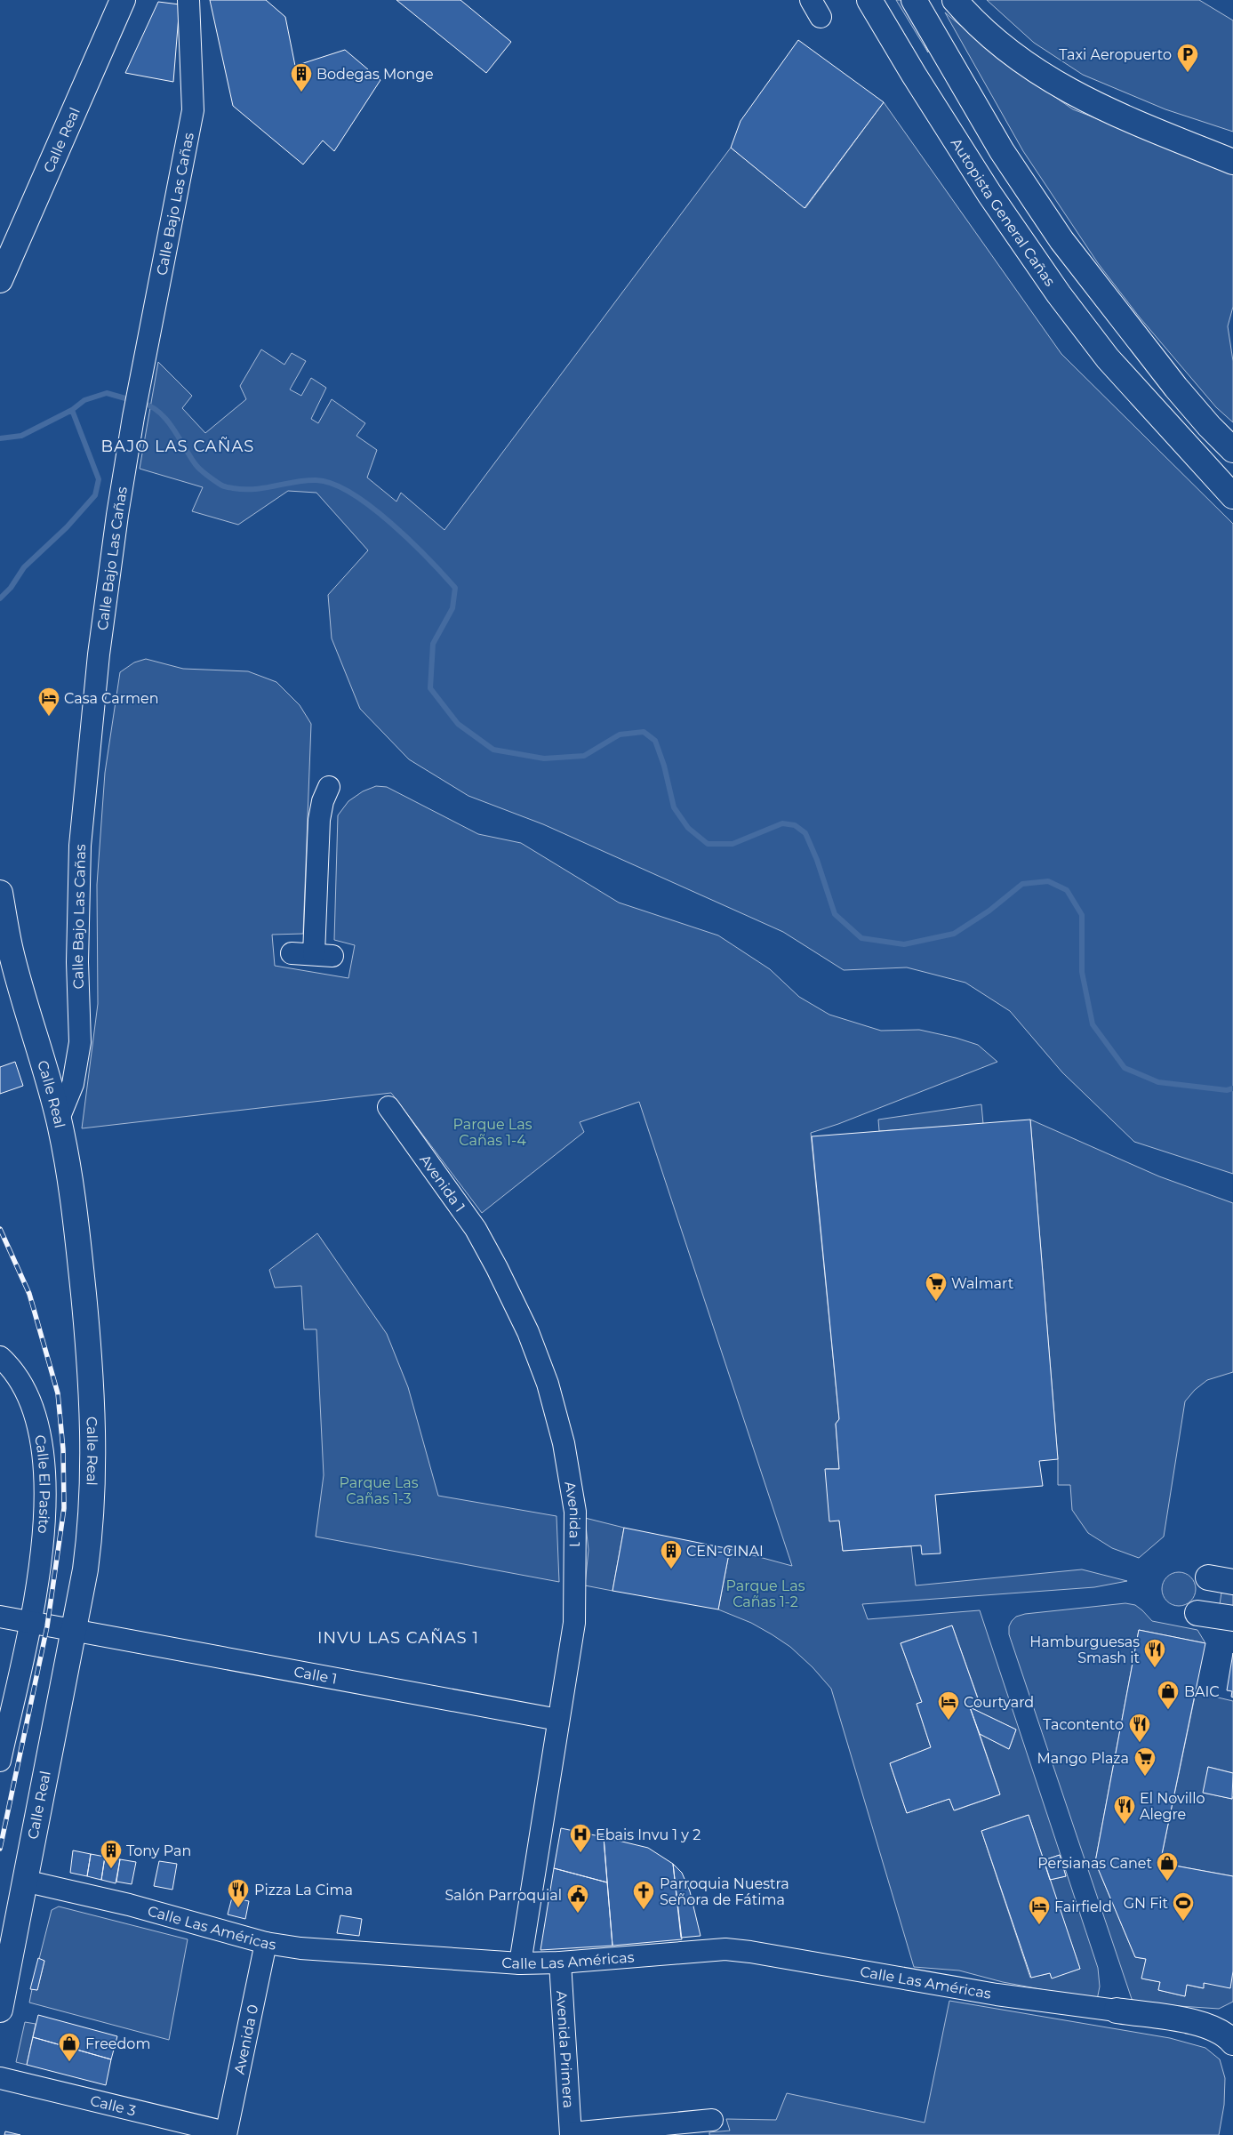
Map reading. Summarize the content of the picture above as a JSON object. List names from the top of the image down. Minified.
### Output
{"streets":{"main road":["Calle Real","Autopista General Cañas"],"street":["Calle Bajo Las Cañas","Avenida 1","Calle El Pasito","Calle 1","Calle Las Américas","Avenida 0","Avenida Primera","Calle 3"]},"crossings":[["Calle Real","Calle Bajo Las Cañas"],["Calle Real","Calle 1"],["Calle Real","Calle Las Américas"],["Avenida 1","Calle 1"],["Avenida 1","Calle Las Américas"],["Calle El Pasito","Calle 1"],["Calle Las Américas","Avenida 0"],["Calle Las Américas","Avenida Primera"],["Avenida 0","Calle 3"]],"districts":["BAJO LAS CAÑAS","INVU LAS CAÑAS 1"],"parks":["Parque Las Cañas 1-4","Parque Las Cañas 1-3","Parque Las Cañas 1-2"],"places":{"parking":["Taxi Aeropuerto"],"building":["Bodegas Monge","CEN-CINAI","Tony Pan"],"hotel":["Casa Carmen","Courtyard","Fairfield"],"supermarket":["Walmart","Mango Plaza"],"restaurant":["Hamburguesas Smash it","Tacontento","El Novillo Alegre","Pizza La Cima"],"shop":["BAIC","Persianas Canet","Freedom"],"hospital":["Ebais Invu 1 y 2"],"church":["Parroquia Nuestra Señora de Fátima"],"public building":["Salón Parroquial"],"sports":["GN Fit"]}}
